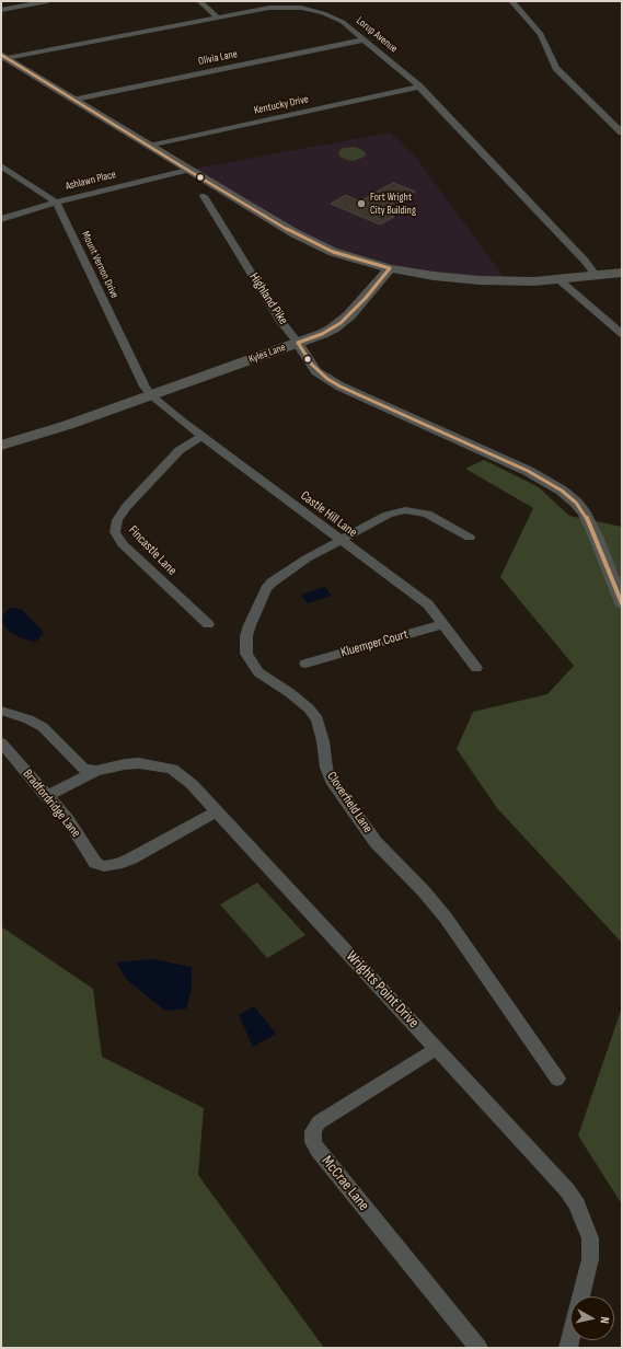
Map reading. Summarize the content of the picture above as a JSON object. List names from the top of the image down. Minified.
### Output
{"streets":{"main road":["Kyles Lane"],"street":["Lorup Avenue","Olivia Lane","Kentucky Drive","Ashlawn Place","Mount Vernon Drive","Highland Pike","Castle Hill Lane","Fincastle Lane","Kluemper Court","Cloverfield Lane","Bradfordridge Lane","Wrights Point Drive","McCrae Lane"]},"crossings":[["Lorup Avenue","Olivia Lane"],["Lorup Avenue","Kentucky Drive"],["Ashlawn Place","Mount Vernon Drive"],["Mount Vernon Drive","Kyles Lane"],["Mount Vernon Drive","Castle Hill Lane"],["Highland Pike","Kyles Lane"],["Kyles Lane","Castle Hill Lane"],["Castle Hill Lane","Fincastle Lane"],["Castle Hill Lane","Kluemper Court"],["Castle Hill Lane","Cloverfield Lane"],["Bradfordridge Lane","Wrights Point Drive"],["Wrights Point Drive","McCrae Lane"]],"places":["Fort Wright City Building"],"north":"right"}
